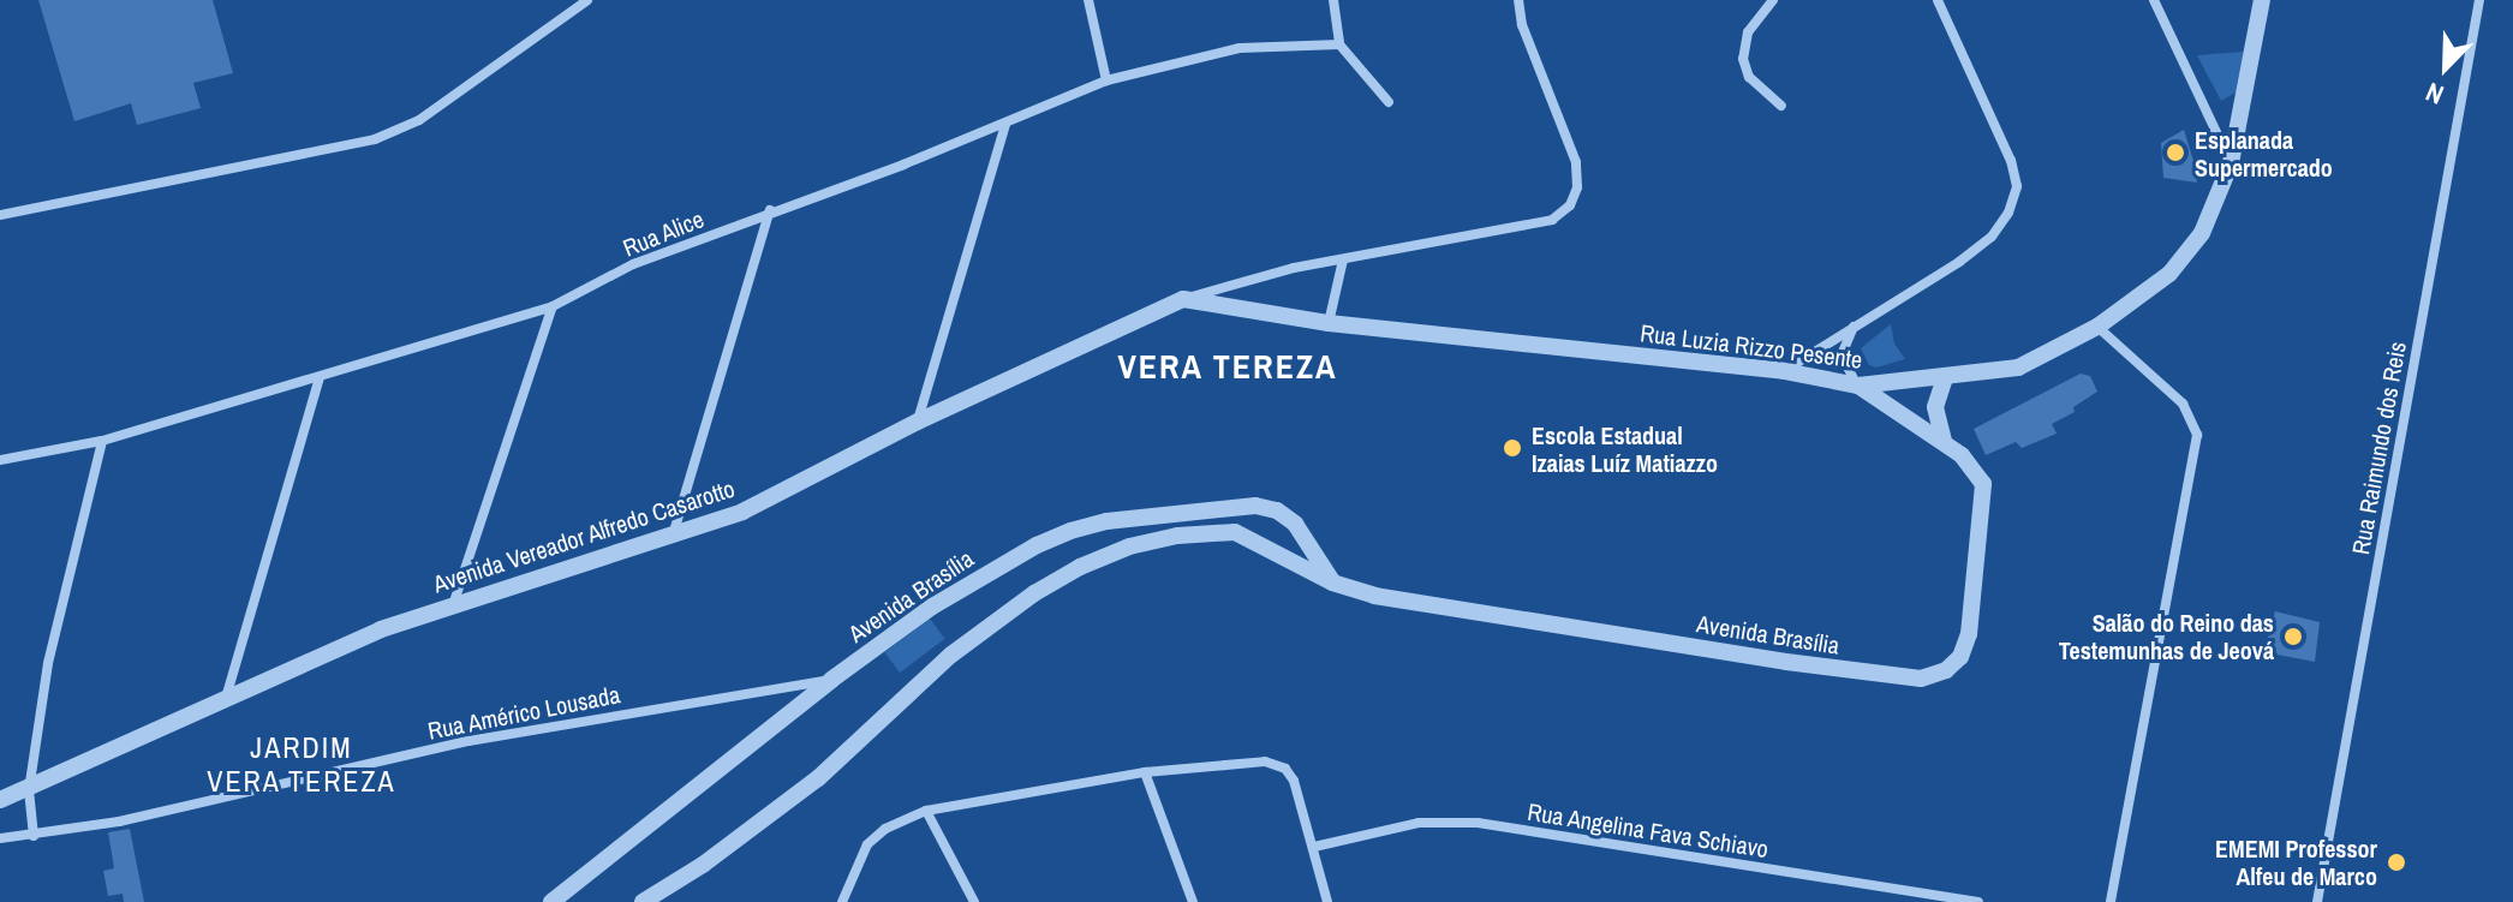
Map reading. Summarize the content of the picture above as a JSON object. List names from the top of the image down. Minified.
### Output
{"streets":{"street":["Rua Alice","Rua Luzia Rizzo Pesente","Rua Raimundo dos Reis","Avenida Vereador Alfredo Casarotto","Avenida Brasília","Rua Américo Lousada","Rua Angelina Fava Schiavo"]},"crossings":[["Rua Luzia Rizzo Pesente","Avenida Vereador Alfredo Casarotto"],["Rua Luzia Rizzo Pesente","Avenida Brasília"],["Avenida Brasília","Rua Américo Lousada"]],"districts":["VERA TEREZA","JARDIM VERA TEREZA"],"places":["Esplanada Supermercado","Escola Estadual Izaias Luíz Matiazzo","Salão do Reino das Testemunhas de Jeová","EMEMI Professor Alfeu de Marco"],"north":"bottom left"}
